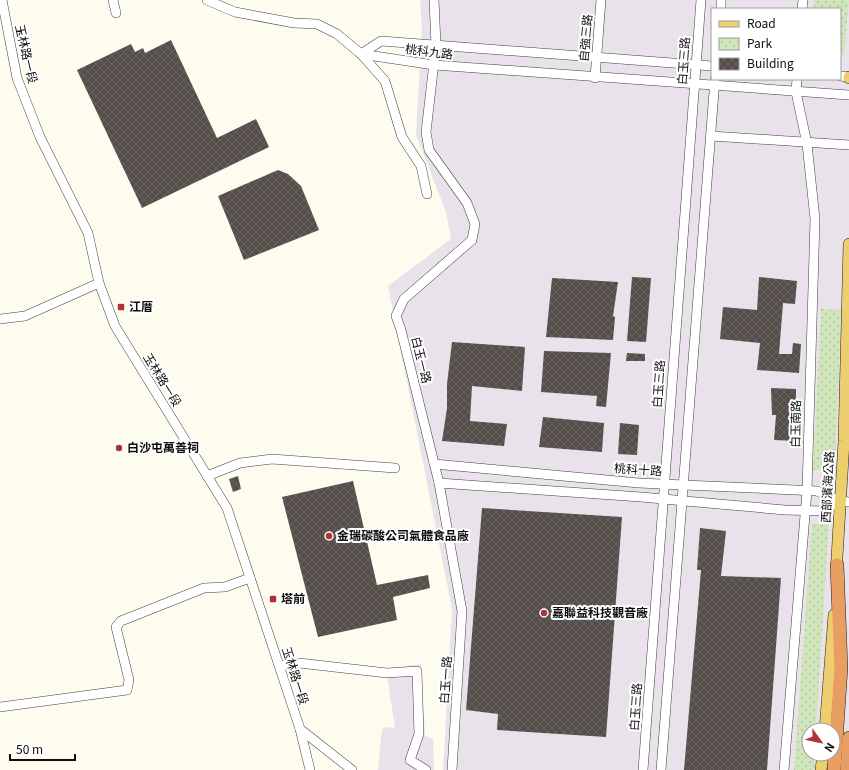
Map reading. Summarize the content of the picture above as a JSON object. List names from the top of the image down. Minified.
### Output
{"streets":{"main road":["西部濱海公路"],"street":["自強三路","桃科九路","玉林路一段","白玉三路","白玉一路","白玉南路","桃科十路"]},"crossings":[["自強三路","桃科九路"],["桃科九路","白玉三路"],["桃科九路","白玉一路"],["桃科九路","白玉南路"],["白玉三路","桃科十路"],["白玉一路","桃科十路"],["白玉南路","桃科十路"],["桃科十路","西部濱海公路"]],"places":{"transit":["江厝","塔前"],"other":["白沙屯萬善祠","金瑞碳酸公司氣體食品廠","嘉聯益科技觀音廠"]},"legend":["Road","Park","Building"],"scale_bar":"50 m","north":"bottom right"}
